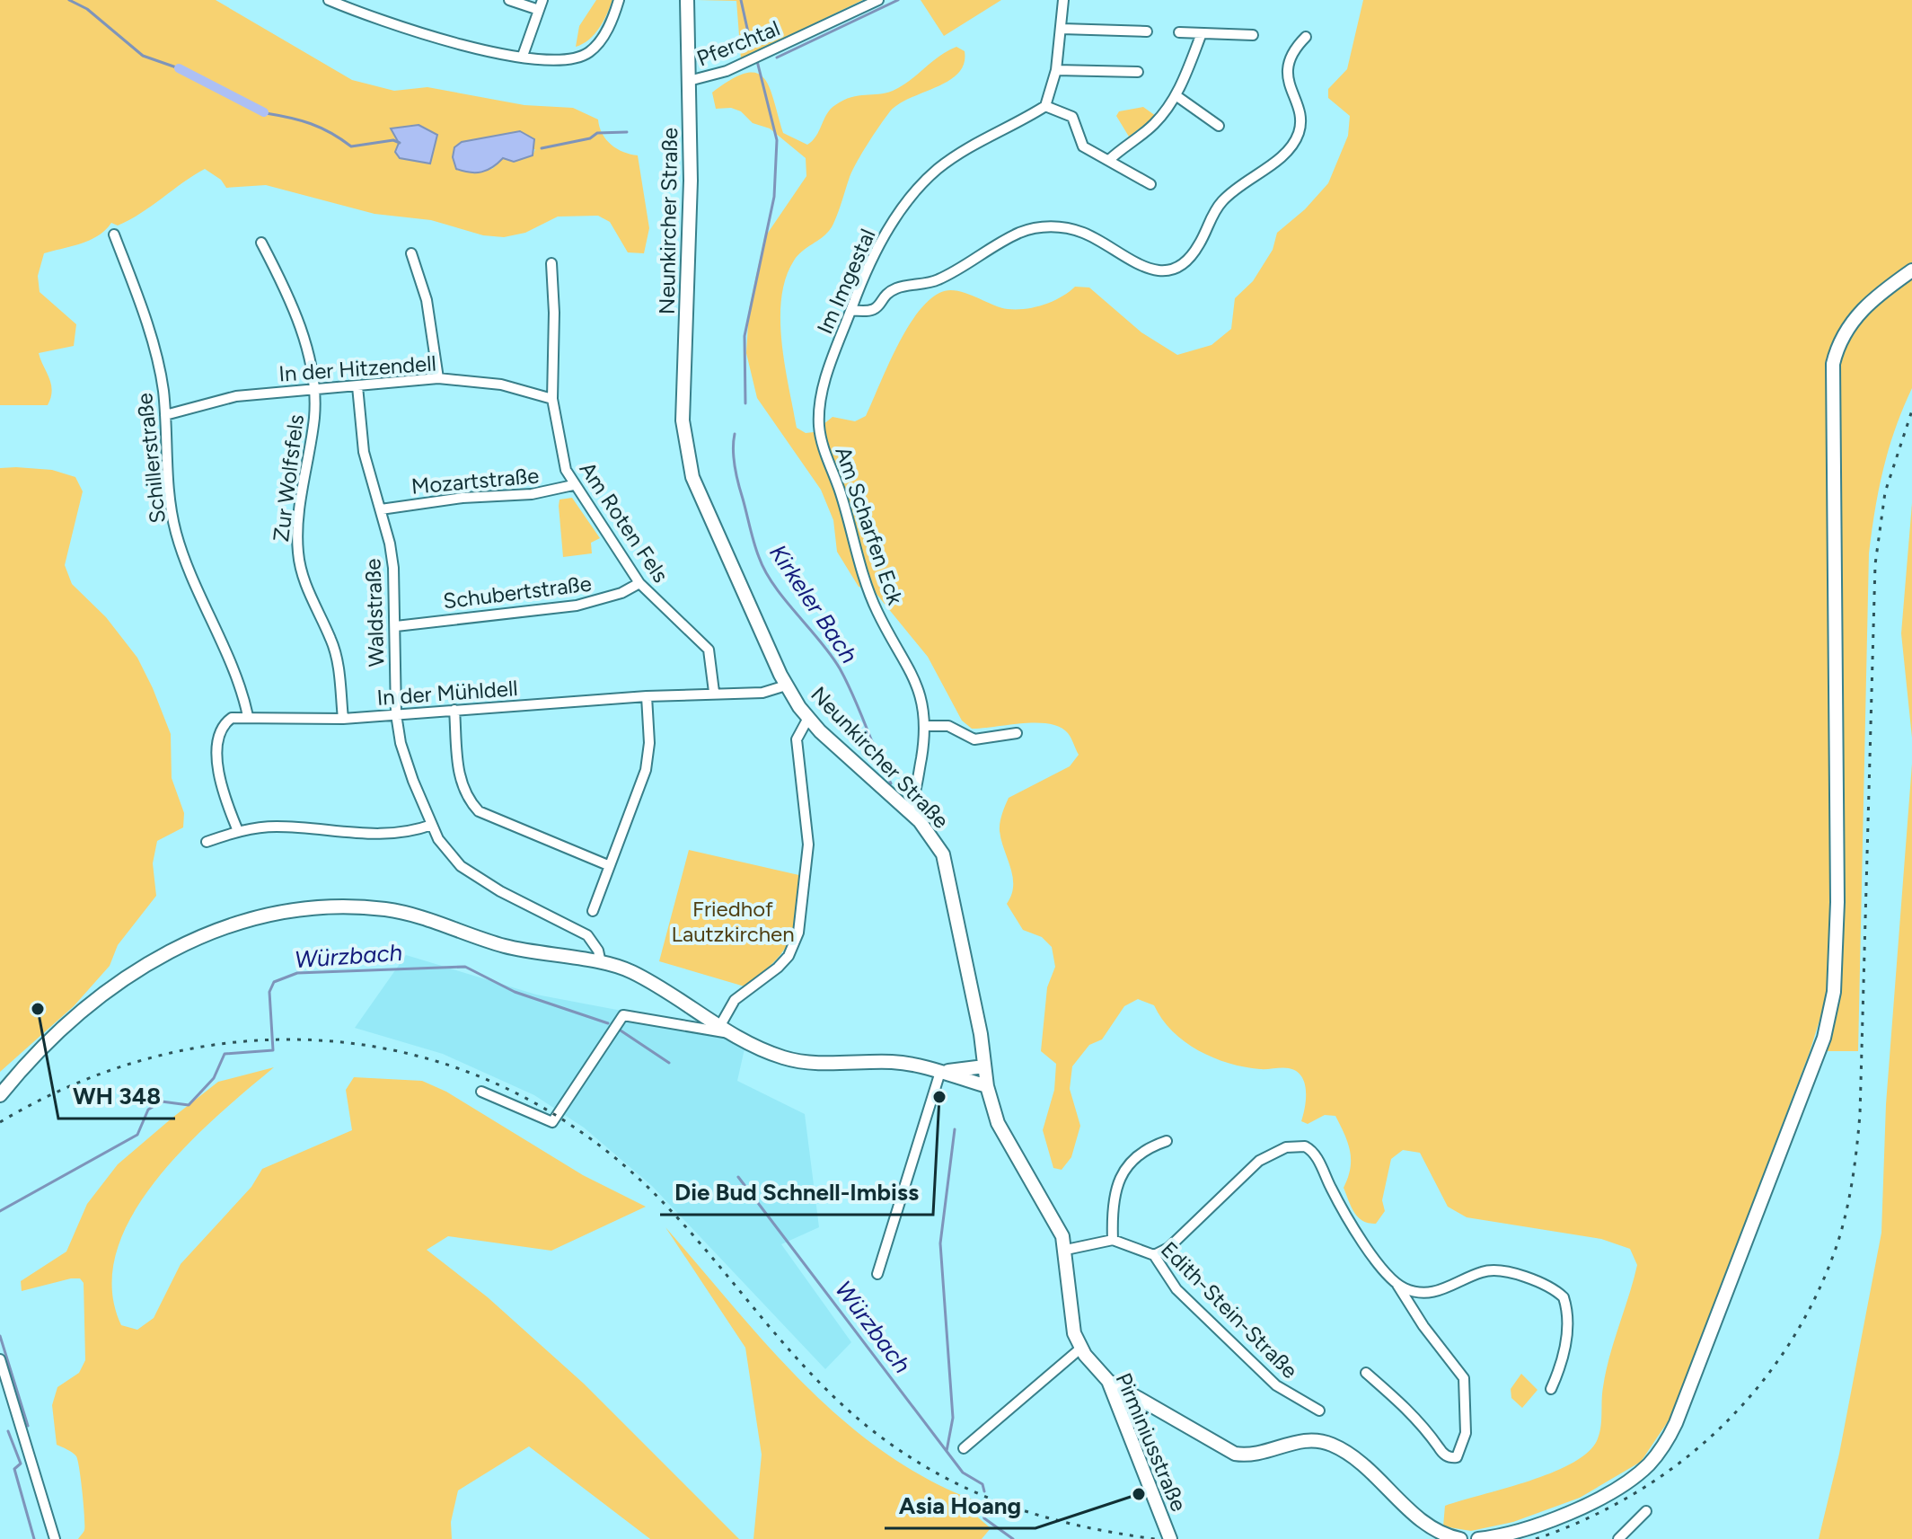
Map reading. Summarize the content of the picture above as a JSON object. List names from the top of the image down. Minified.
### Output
{"streets":{"main road":["Neunkircher Straße","Pirminiusstraße"],"street":["Pferchtal","Im Imgestal","In der Hitzendell","Schillerstraße","Zur Wolfsfels","Mozartstraße","Am Roten Fels","Am Scharfen Eck","Schubertstraße","Waldstraße","In der Mühldell","Edith-Stein-Straße"]},"crossings":[["Pferchtal","Neunkircher Straße"],["Neunkircher Straße","Am Scharfen Eck"],["Neunkircher Straße","In der Mühldell"],["Neunkircher Straße","Pirminiusstraße"],["Im Imgestal","Am Scharfen Eck"],["In der Hitzendell","Schillerstraße"],["In der Hitzendell","Zur Wolfsfels"],["In der Hitzendell","Am Roten Fels"],["In der Hitzendell","Waldstraße"],["Schillerstraße","In der Mühldell"],["Zur Wolfsfels","In der Mühldell"],["Mozartstraße","Am Roten Fels"],["Mozartstraße","Waldstraße"],["Am Roten Fels","Schubertstraße"],["Am Roten Fels","In der Mühldell"],["Schubertstraße","Waldstraße"],["Waldstraße","In der Mühldell"]],"water":["Kirkeler Bach","Würzbach"],"parks":["Friedhof Lautzkirchen"],"places":["WH 348","Die Bud Schnell-Imbiss","Asia Hoang"]}
